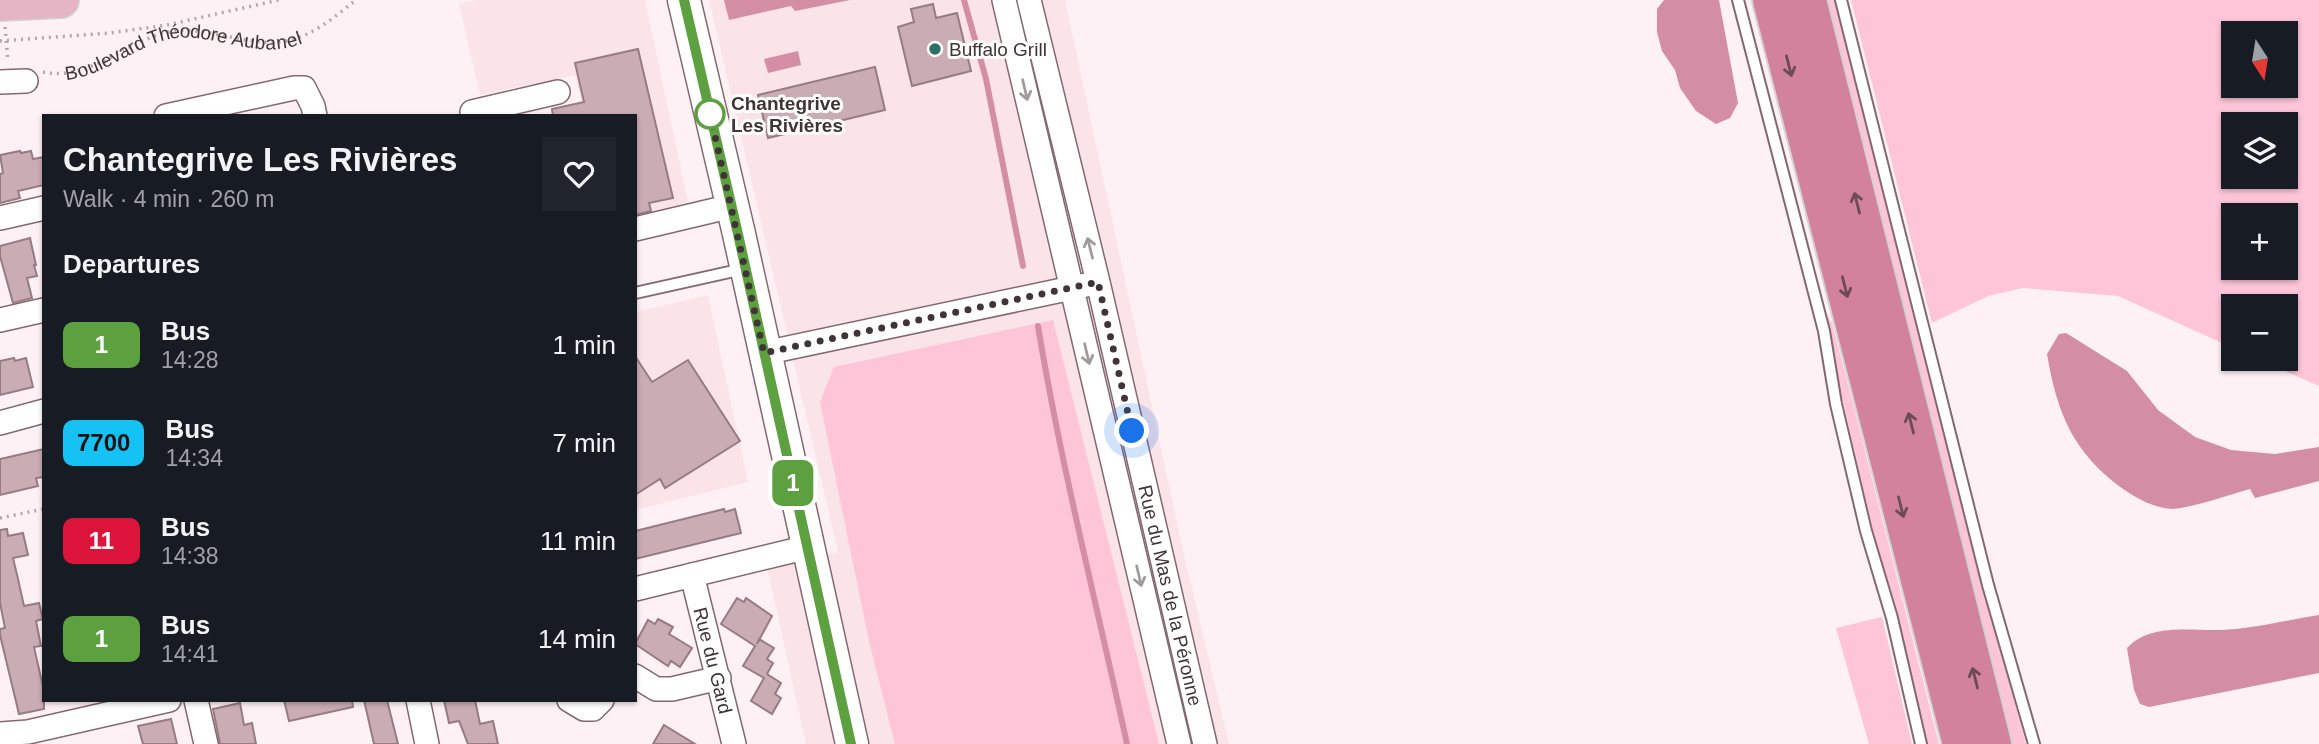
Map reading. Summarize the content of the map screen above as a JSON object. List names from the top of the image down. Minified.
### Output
{"streets":{"street":["Rue du Mas de la Péronne","Rue du Gard"],"path":["Boulevard Théodore Aubanel"]},"places":["Buffalo Grill","Chantegrive Les Rivières"],"lines":["bus line 1"],"north":"bottom","page":{"on_map":"1","map_buttons":["+","−"],"heading":[["Chantegrive Les Rivières","Walk · 4 min · 260 m"],"Departures"],"list":[{"mark":"1","name":"Bus","note":"14:28","value":"1 min"},{"mark":"7700","name":"Bus","note":"14:34","value":"7 min"},{"mark":"11","name":"Bus","note":"14:38","value":"11 min"},{"mark":"1","name":"Bus","note":"14:41","value":"14 min"}]}}
